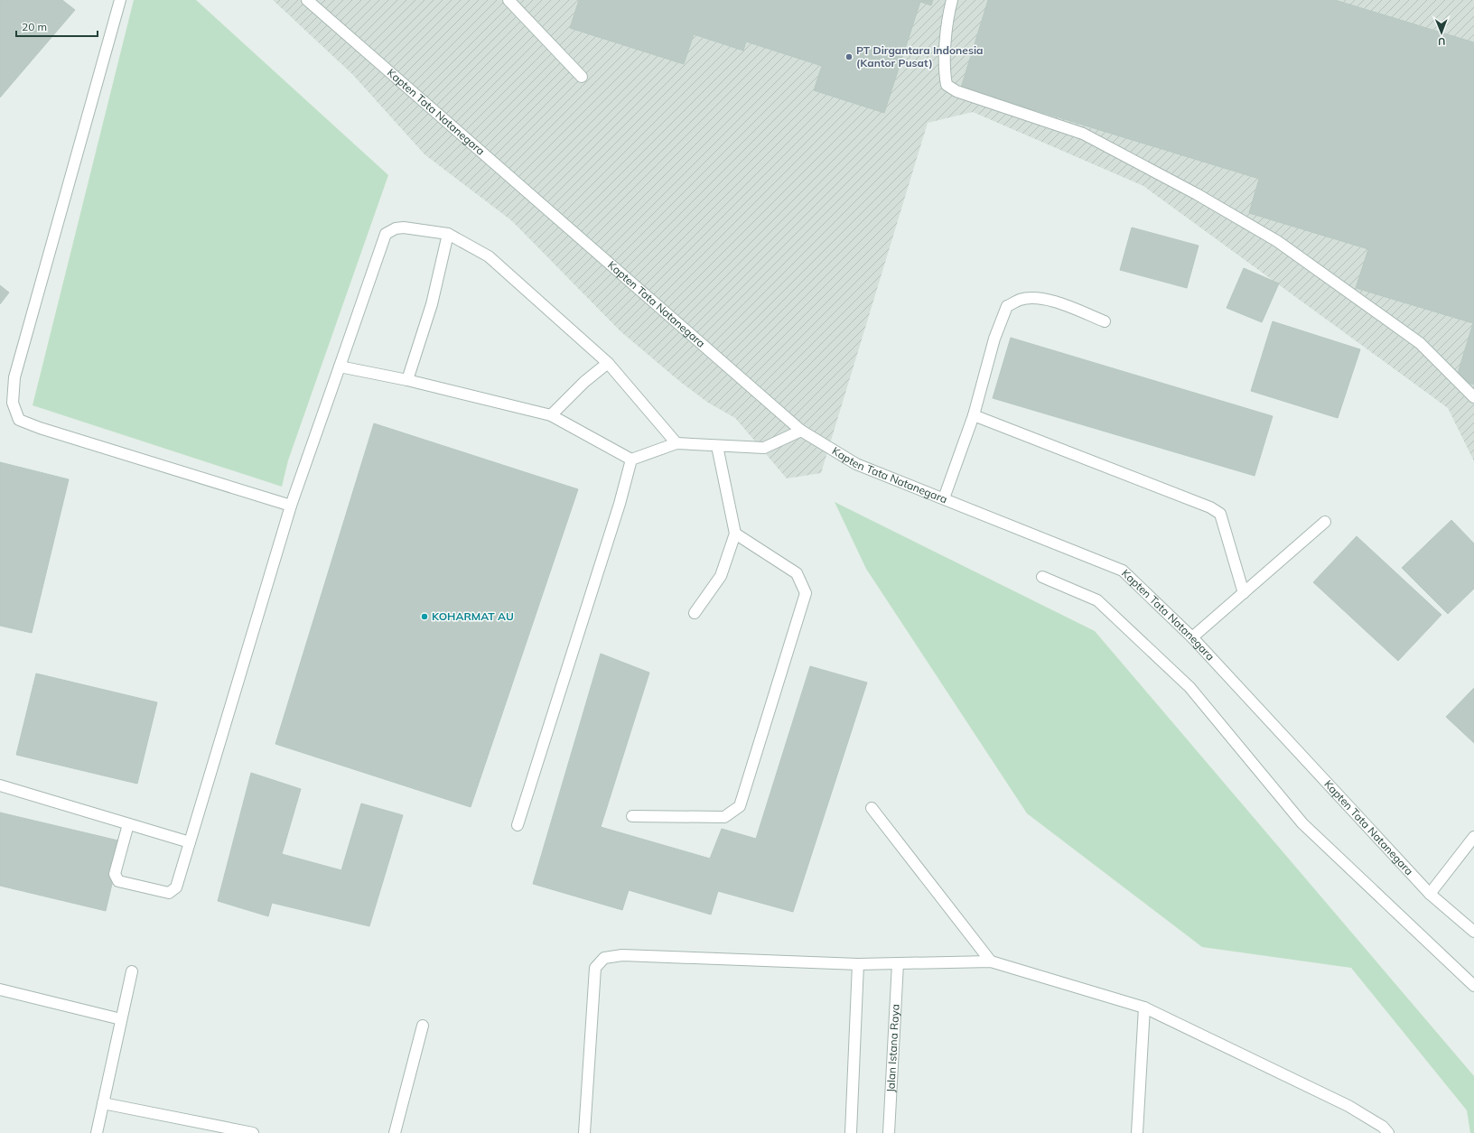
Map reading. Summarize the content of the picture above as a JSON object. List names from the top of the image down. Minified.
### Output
{"streets":{"street":["Kapten Tata Natanegara","Jalan Istana Raya"]},"places":["PT Dirgantara Indonesia (Kantor Pusat)","KOHARMAT AU"],"scale_bar":"20 m","north":"bottom"}
